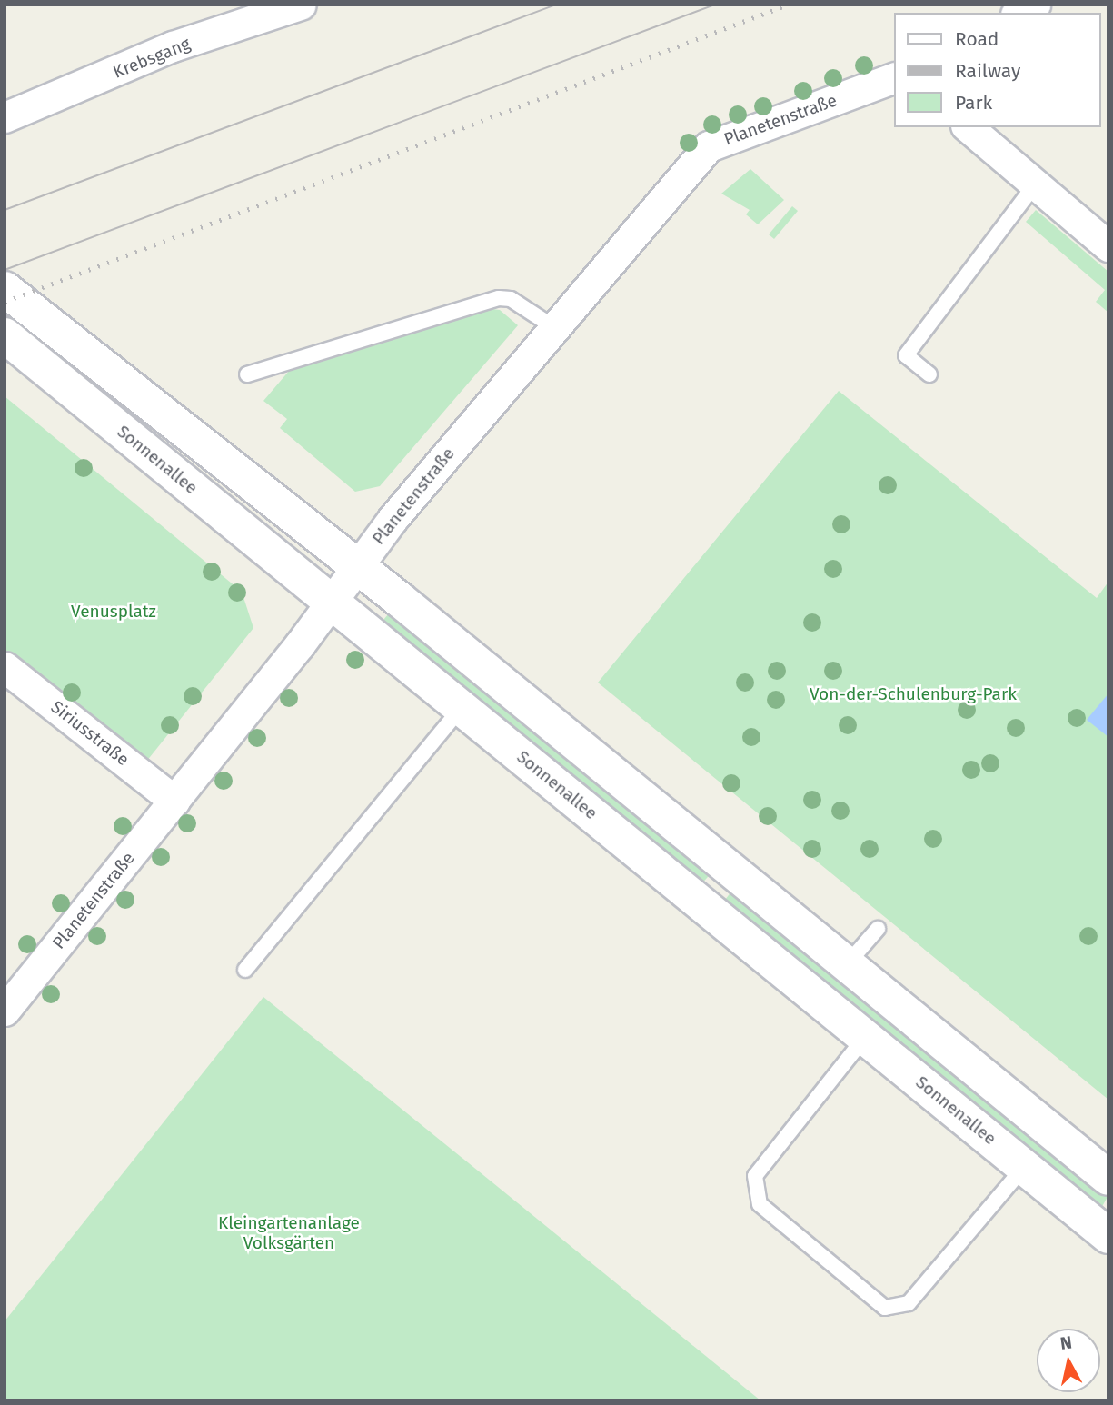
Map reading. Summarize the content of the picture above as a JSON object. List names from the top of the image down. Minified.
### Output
{"streets":{"main road":["Sonnenallee"],"street":["Krebsgang","Planetenstraße","Siriusstraße"]},"crossings":[["Planetenstraße","Sonnenallee"],["Planetenstraße","Siriusstraße"]],"parks":["Venusplatz","Von-der-Schulenburg-Park","Kleingartenanlage Volksgärten"],"legend":["Road","Railway","Park"],"north":"top"}
